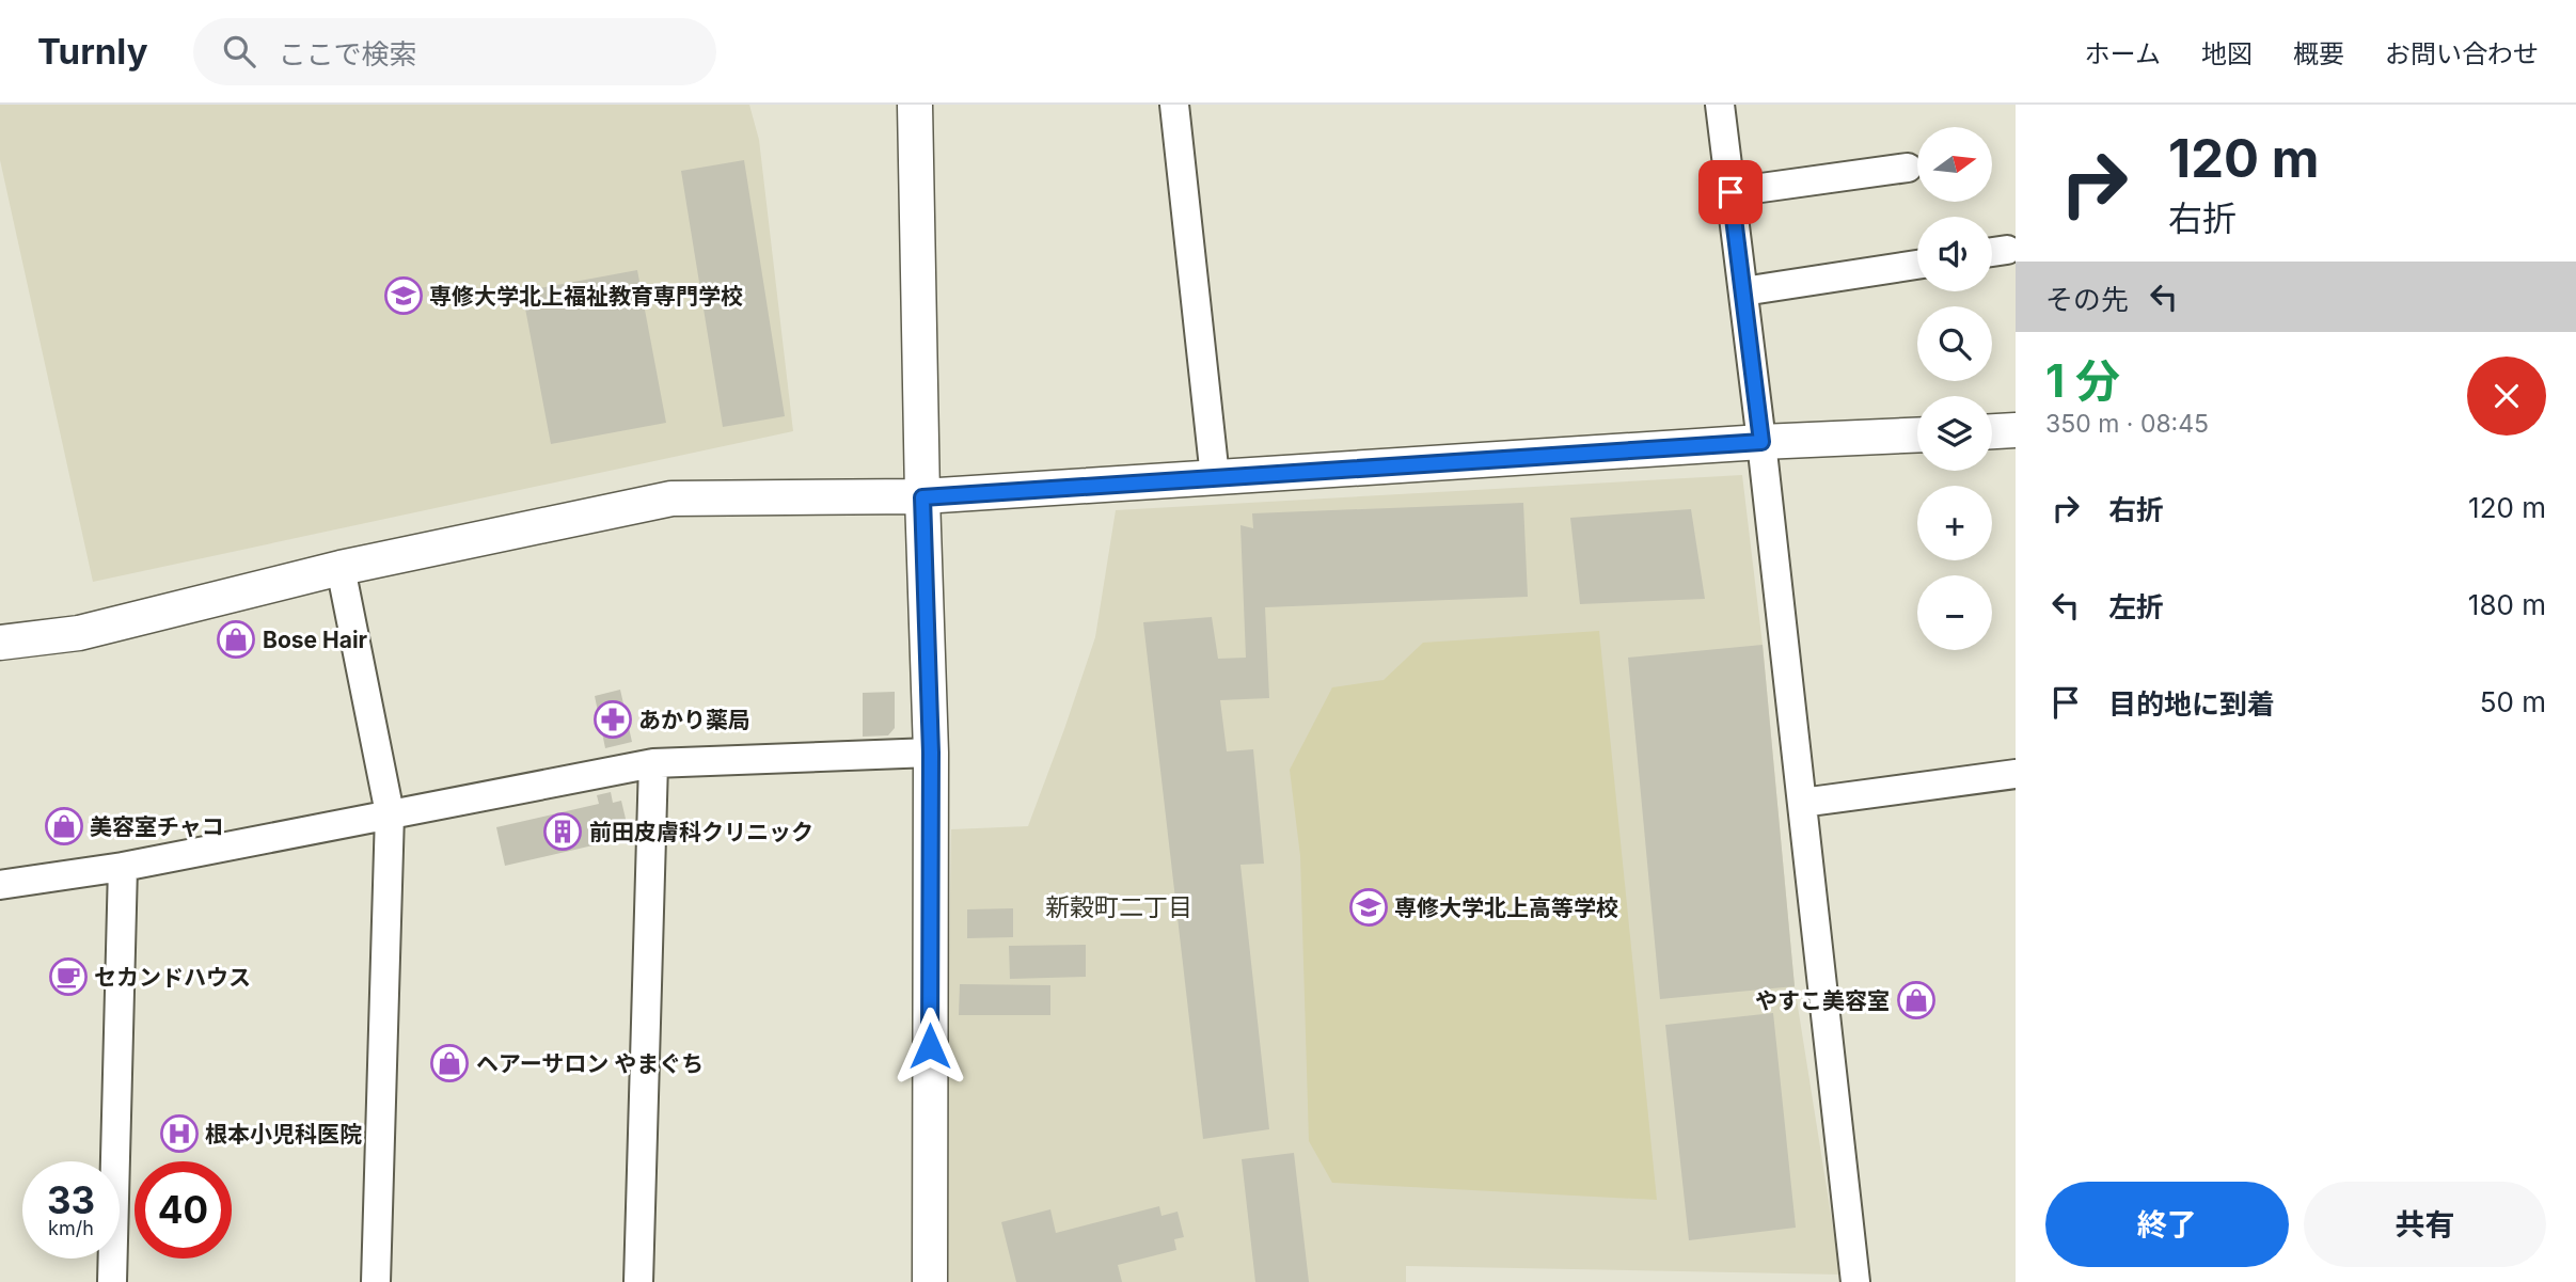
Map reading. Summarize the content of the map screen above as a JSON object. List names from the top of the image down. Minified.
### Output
{"districts":["新穀町二丁目"],"places":{"school or university":["専修大学北上福祉教育専門学校","専修大学北上高等学校"],"shop":["Bose Hair","美容室チャコ","やすこ美容室","ヘアーサロン やまぐち"],"pharmacy":["あかり薬局"],"building":["前田皮膚科クリニック"],"cafe":["セカンドハウス"],"hospital":["根本小児科医院"]},"north":"right","page":{"header":"Turnly","search":"ここで検索","nav":["ホーム","地図","概要","お問い合わせ"],"turn":["120 m","右折"],"map_buttons":["+","−"],"then":"その先","heading":["1 分","350 m · 08:45"],"list":[{"name":"右折","value":"120 m"},{"name":"左折","value":"180 m"},{"name":"目的地に到着","value":"50 m"}],"speed":"33 km/h","limit":"40","buttons":["終了","共有"]}}
